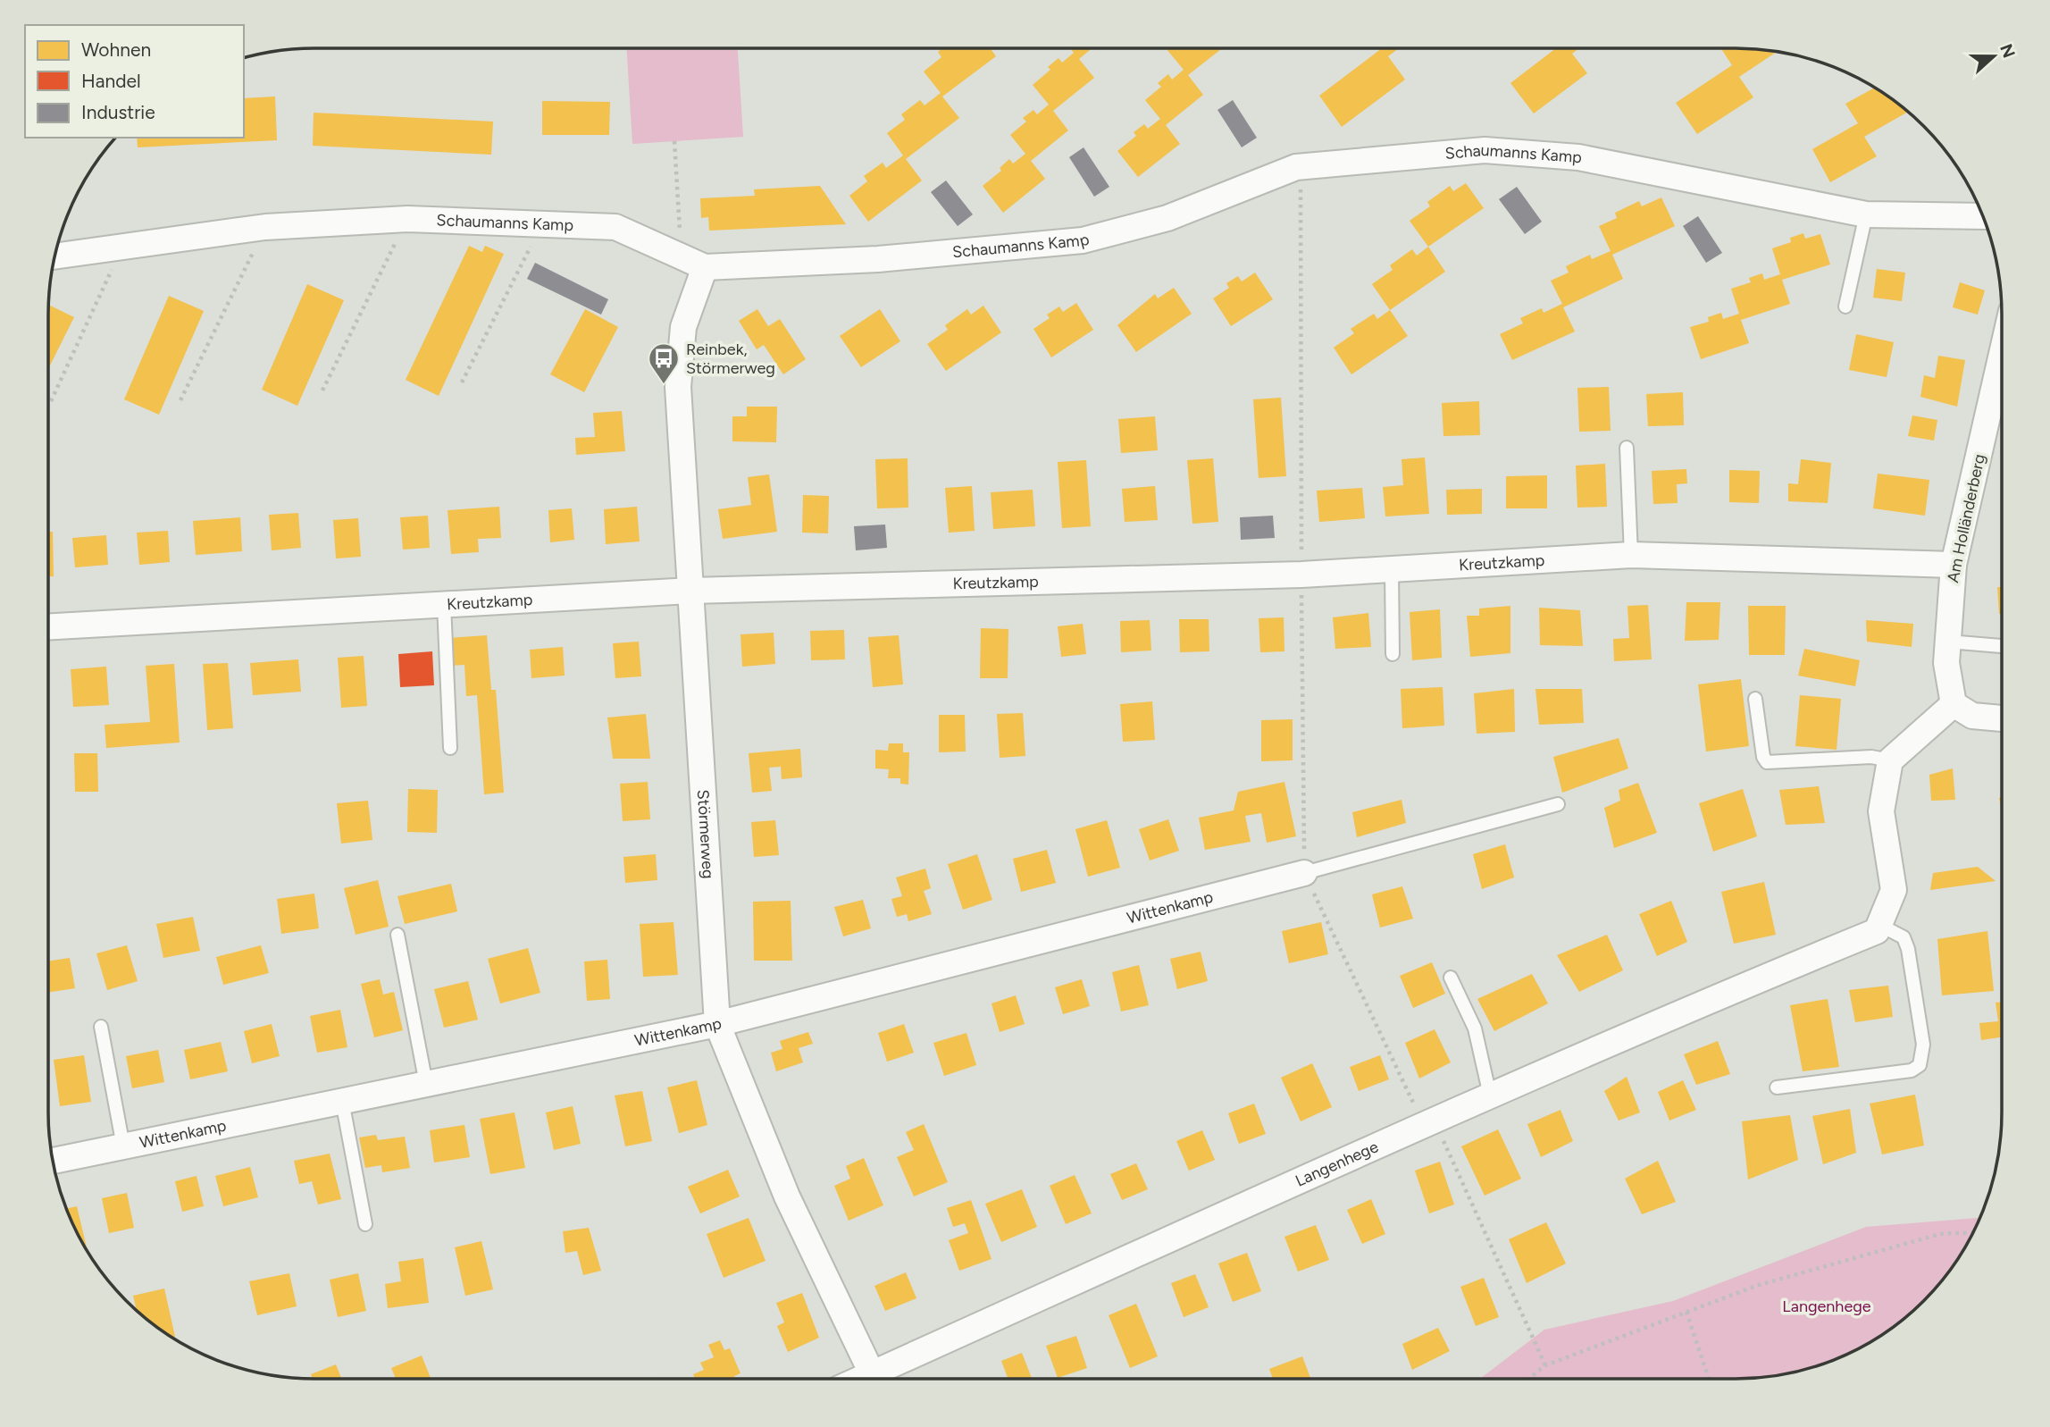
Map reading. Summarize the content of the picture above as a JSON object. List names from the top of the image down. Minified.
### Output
{"streets":{"street":["Schaumanns Kamp","Am Holländerberg","Kreutzkamp","Störmerweg","Wittenkamp","Langenhege"]},"crossings":[["Schaumanns Kamp","Störmerweg"],["Am Holländerberg","Kreutzkamp"],["Kreutzkamp","Störmerweg"],["Störmerweg","Wittenkamp"],["Störmerweg","Langenhege"]],"parks":["Langenhege"],"places":{"bus stop":["Reinbek, Störmerweg"]},"legend":["Wohnen","Handel","Industrie"],"north":"right"}
